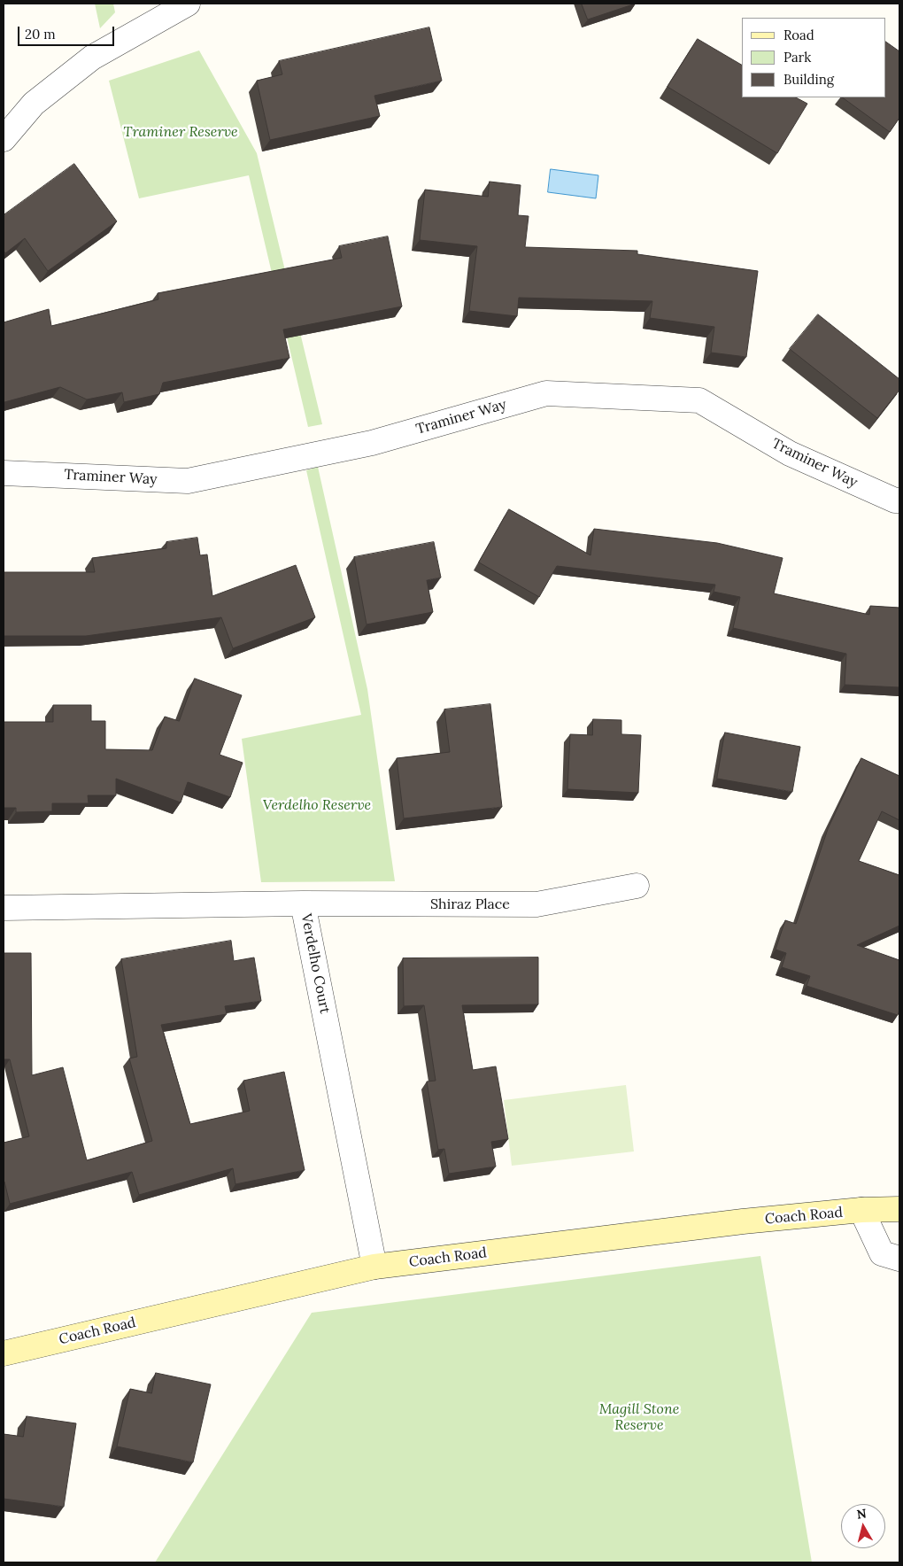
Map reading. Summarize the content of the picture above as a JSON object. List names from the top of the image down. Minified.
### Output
{"streets":{"street":["Traminer Way","Shiraz Place","Verdelho Court","Coach Road"]},"crossings":[["Shiraz Place","Verdelho Court"],["Verdelho Court","Coach Road"]],"parks":["Traminer Reserve","Verdelho Reserve","Magill Stone Reserve"],"legend":["Road","Park","Building"],"scale_bar":"20 m","north":"top"}
